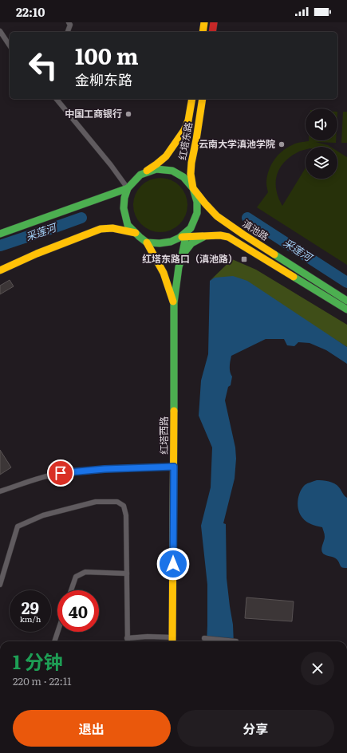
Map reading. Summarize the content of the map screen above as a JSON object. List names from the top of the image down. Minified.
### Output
{"streets":{"main road":["红塔东路","滇池路","红塔西路"]},"crossings":[["红塔东路","滇池路"]],"water":["采莲河"],"places":{"other":["中国工商银行","云南大学滇池学院"],"transit":["红塔东路口（滇池路）"]},"page":{"status":"22:10","turn":["100 m","金柳东路"],"speed":"29 km/h","limit":"40","heading":["1 分钟","220 m · 22:11"],"buttons":["退出","分享"]}}
